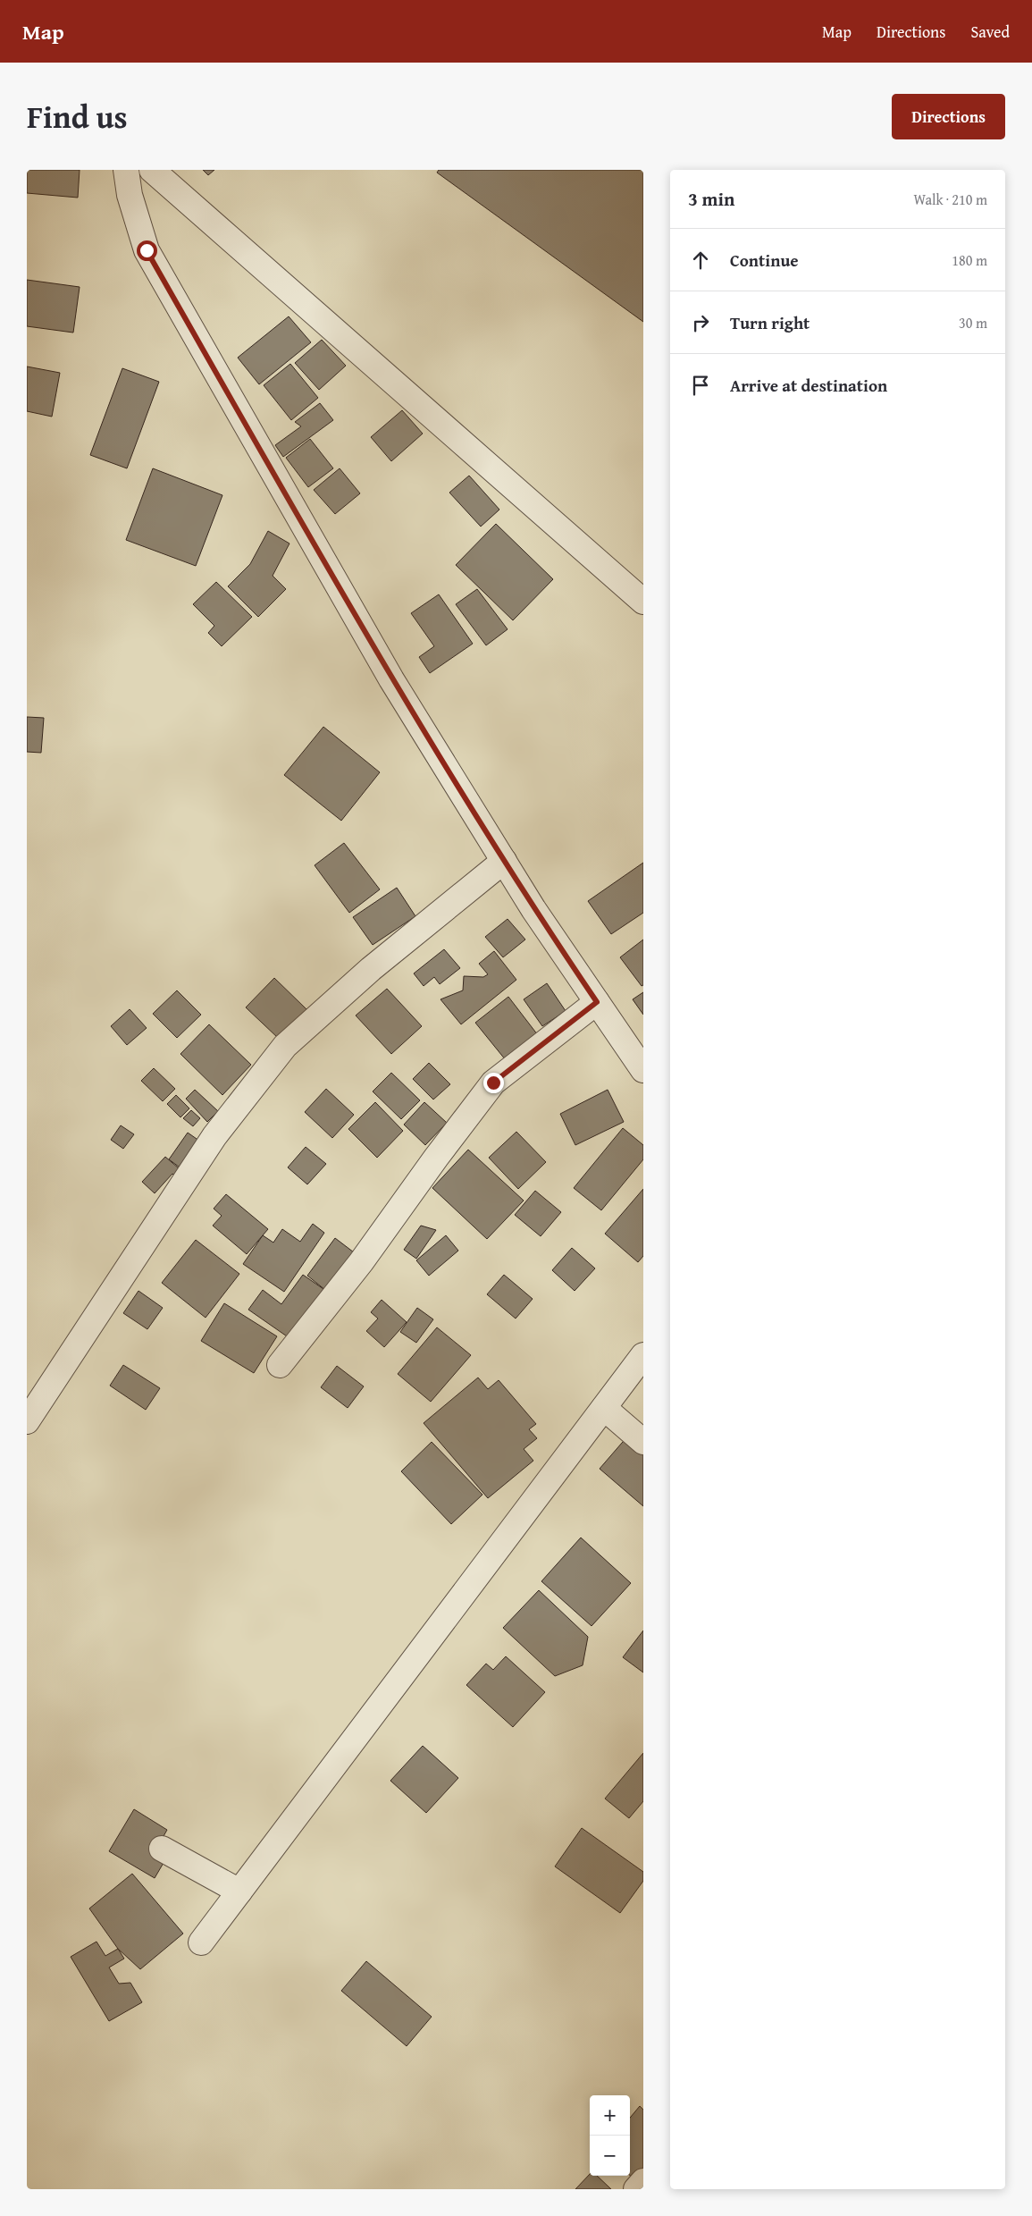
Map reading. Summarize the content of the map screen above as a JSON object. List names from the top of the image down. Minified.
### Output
{"page":{"header":"Map","nav":["Map","Directions","Saved"],"title":"Find us","buttons":"Directions","heading":["3 min","Walk · 210 m"],"list":[["Continue","180 m"],["Turn right","30 m"],"Arrive at destination"],"map_buttons":["+","−"]}}
